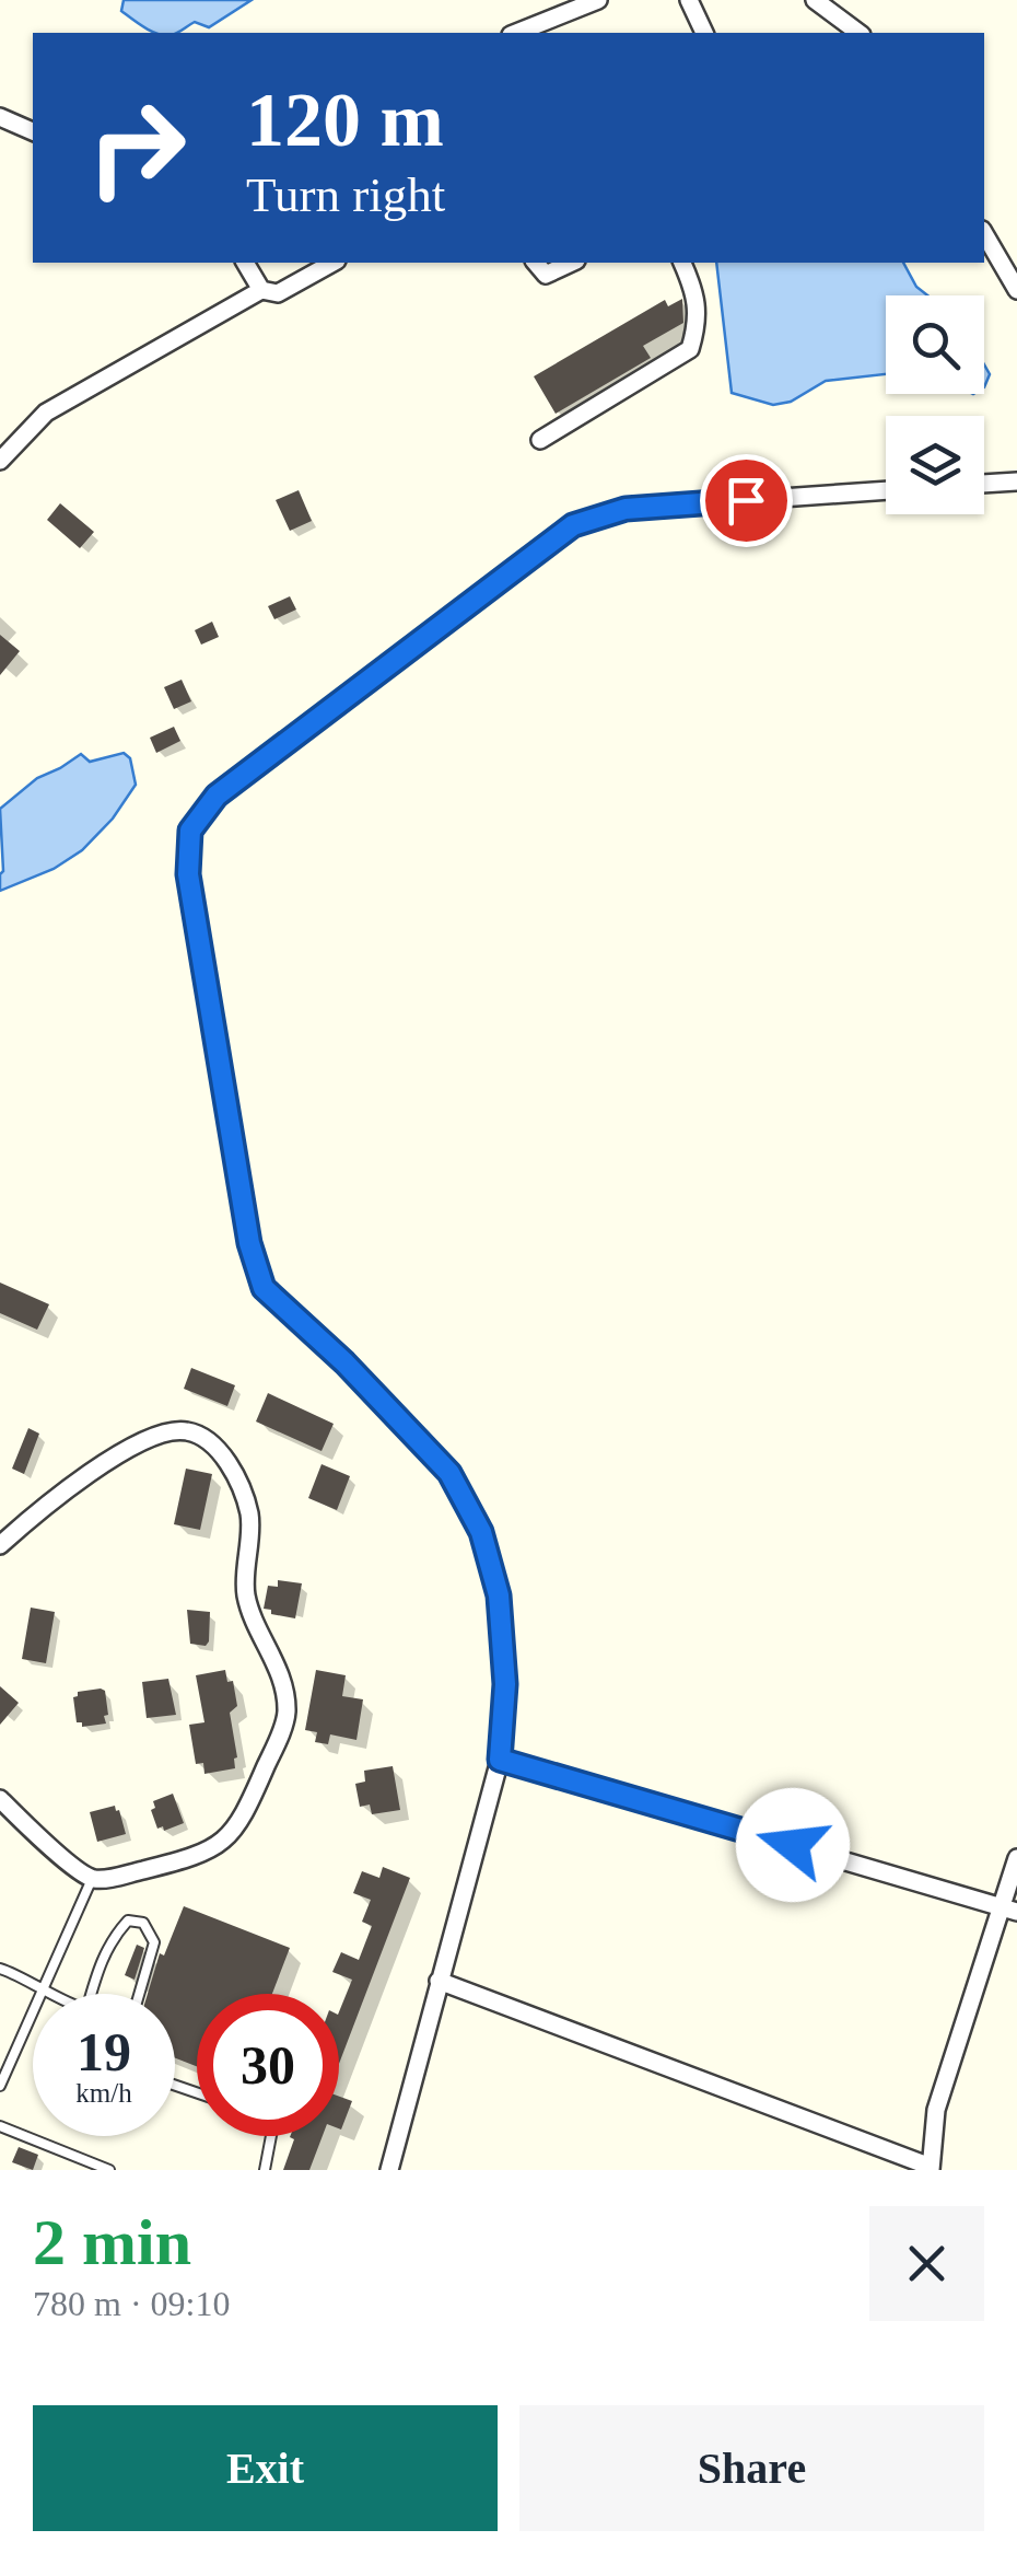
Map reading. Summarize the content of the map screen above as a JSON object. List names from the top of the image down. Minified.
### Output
{"page":{"turn":["120 m","Turn right"],"speed":"19 km/h","limit":"30","heading":["2 min","780 m · 09:10"],"buttons":["Exit","Share"]}}
